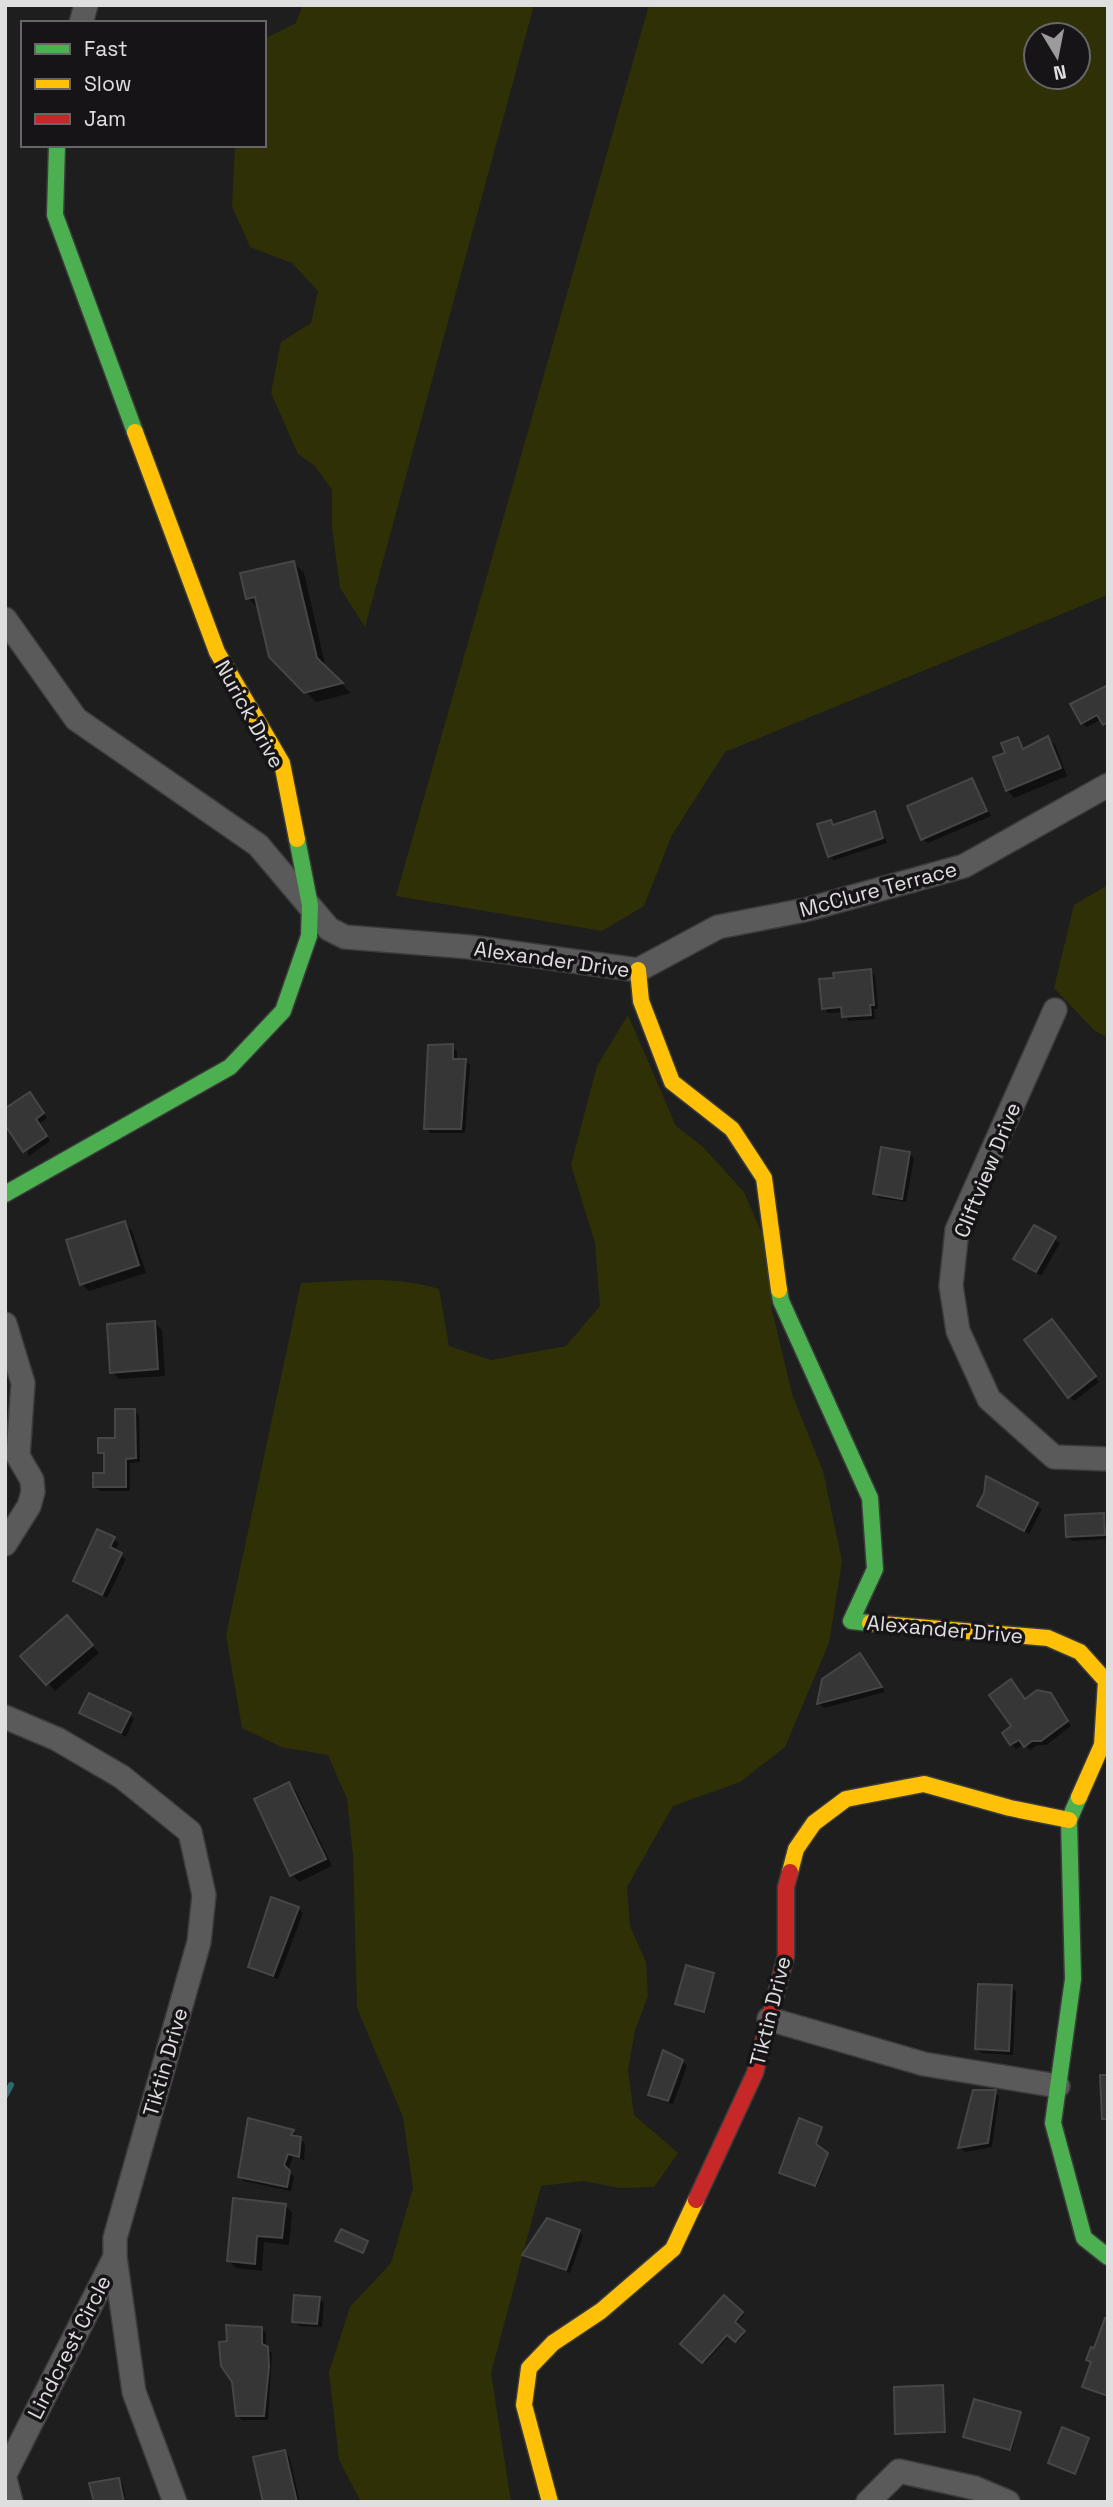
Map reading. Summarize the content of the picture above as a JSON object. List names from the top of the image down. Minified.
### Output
{"streets":{"street":["Nurick Drive","McClure Terrace","Alexander Drive","Cliftview Drive","Tiktin Drive","Lindcrest Circle"]},"crossings":[["Nurick Drive","Alexander Drive"],["McClure Terrace","Alexander Drive"],["Alexander Drive","Tiktin Drive"],["Tiktin Drive","Lindcrest Circle"]],"legend":["Fast","Slow","Jam"],"north":"bottom"}
